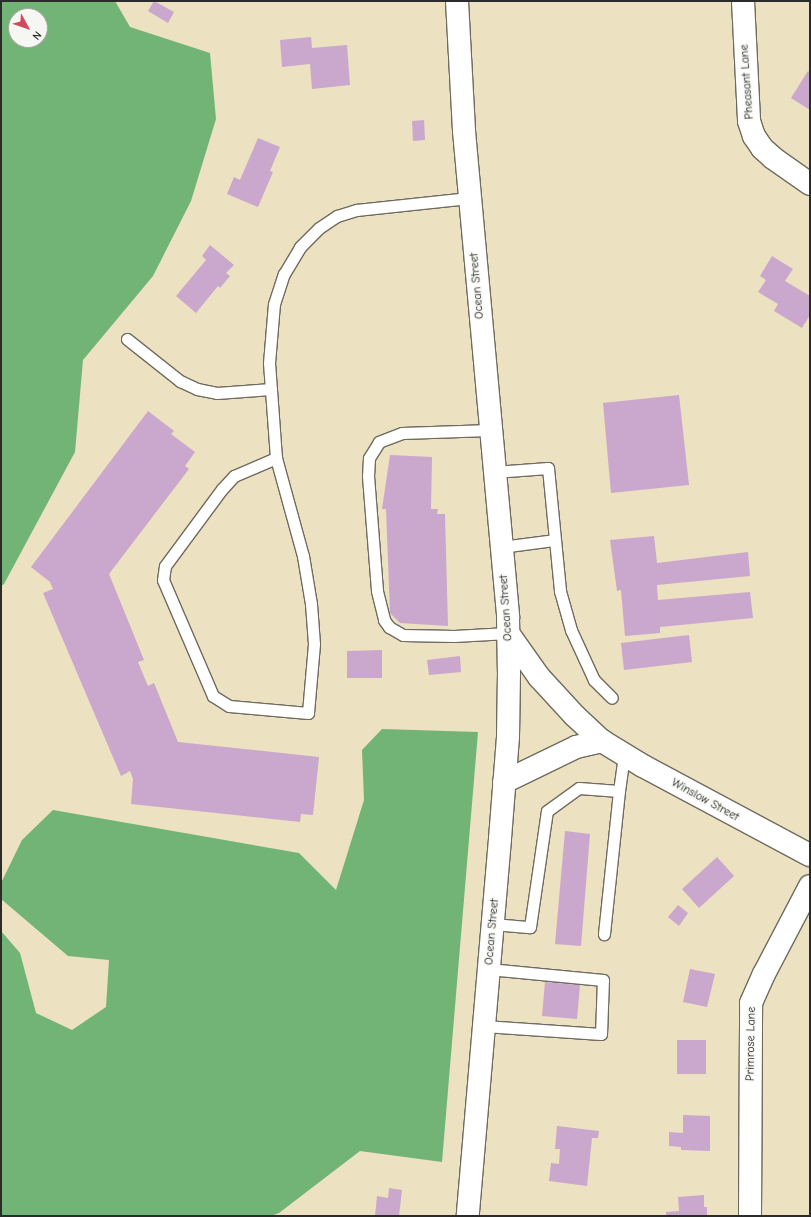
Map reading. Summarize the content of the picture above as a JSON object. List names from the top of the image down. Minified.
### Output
{"streets":{"main road":["Pheasant Lane","Ocean Street","Winslow Street","Primrose Lane"]},"crossings":[["Ocean Street","Winslow Street"]],"north":"bottom right"}
